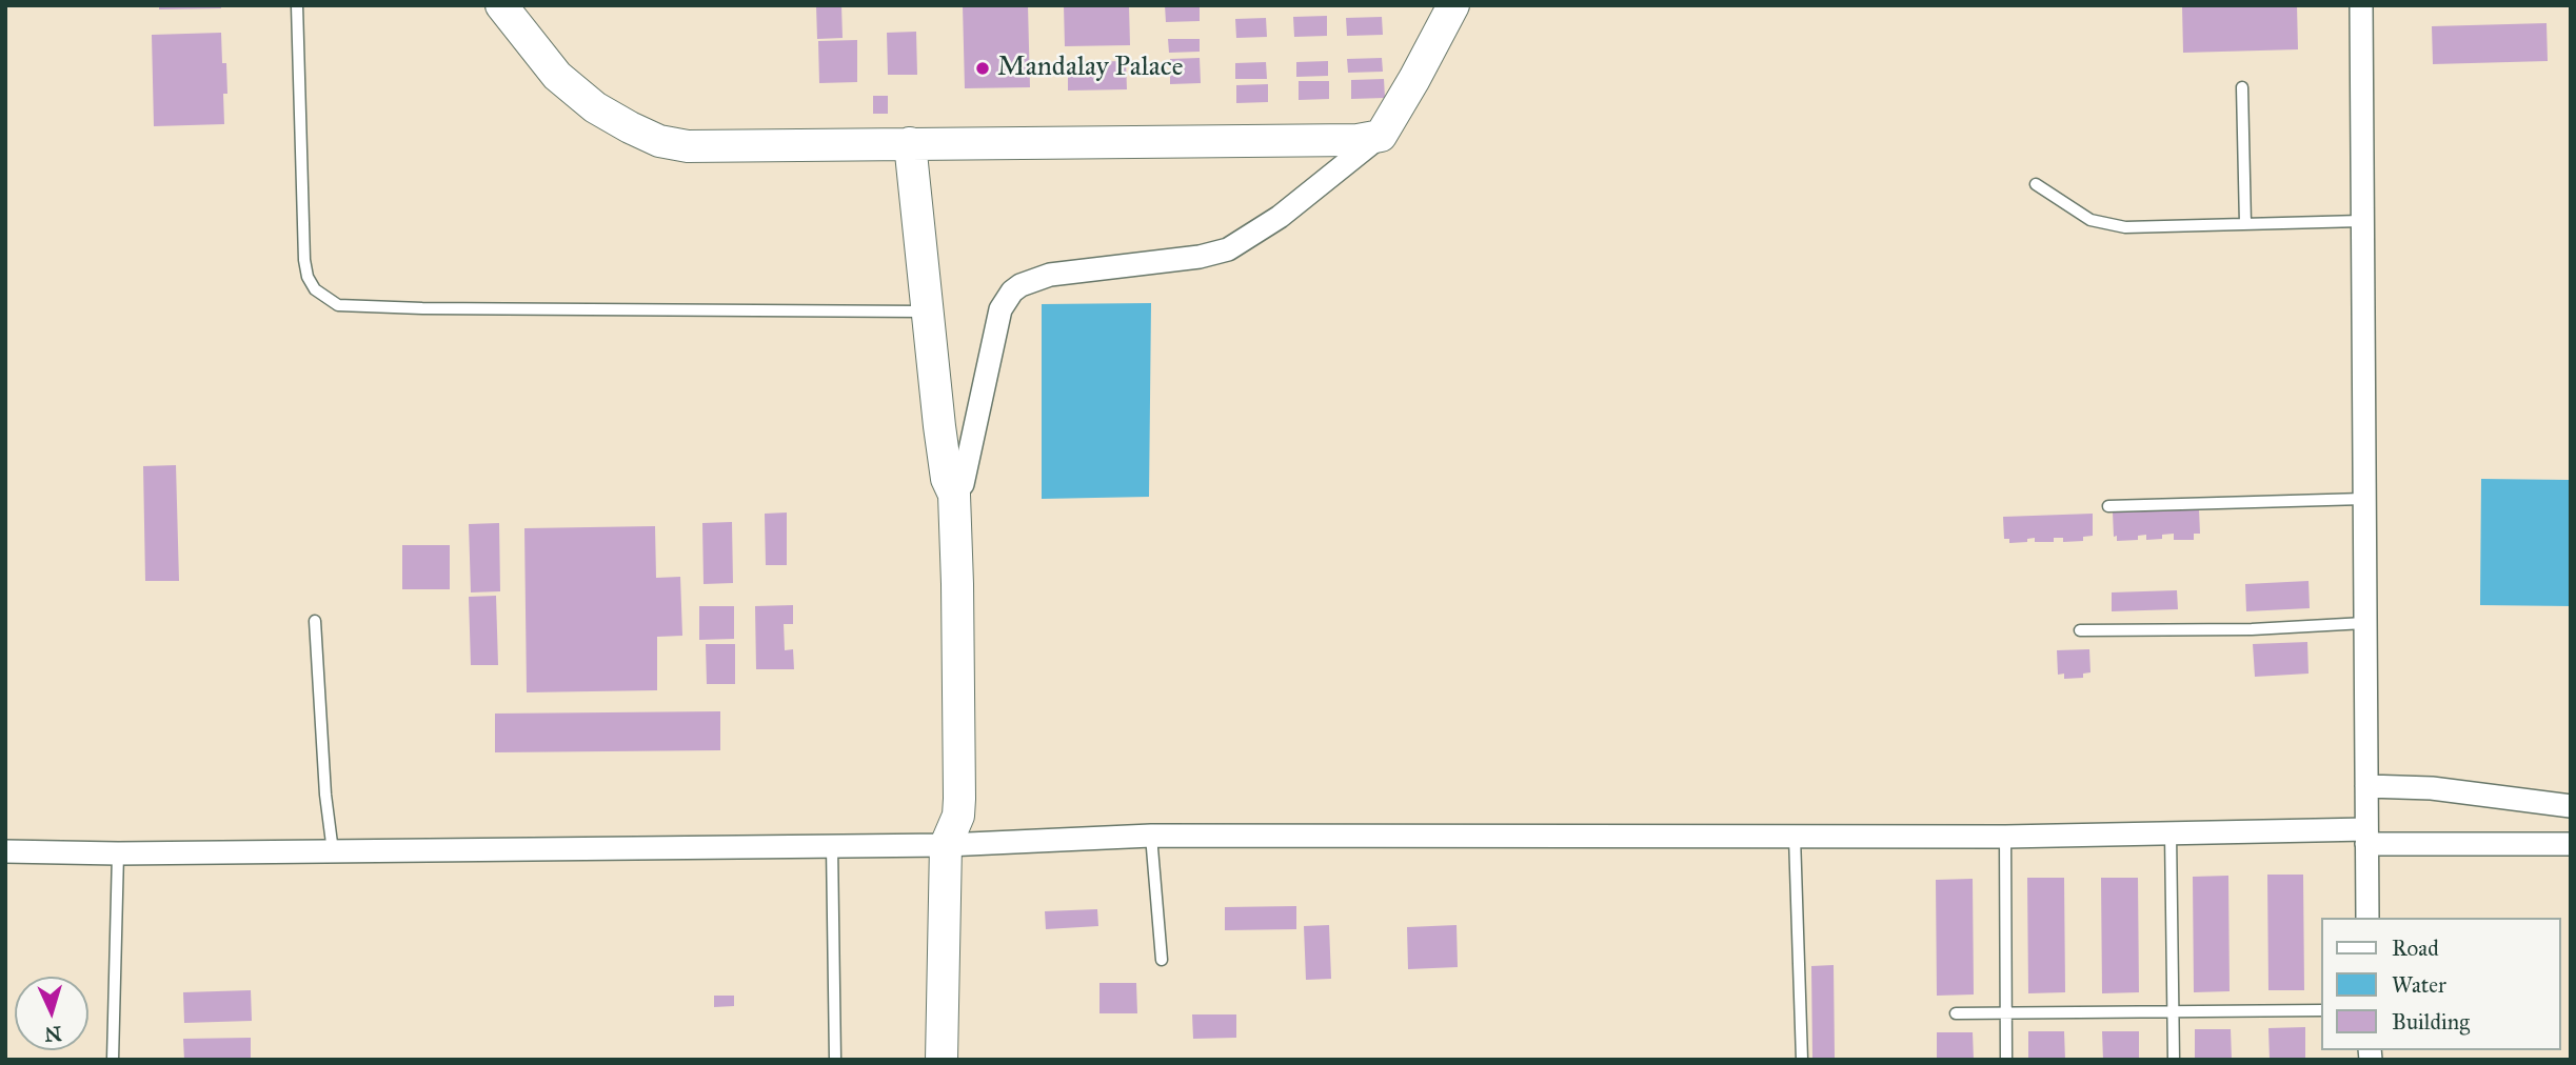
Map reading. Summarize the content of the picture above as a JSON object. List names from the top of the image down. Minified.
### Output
{"places":["Mandalay Palace"],"legend":["Road","Water","Building"],"north":"bottom"}
